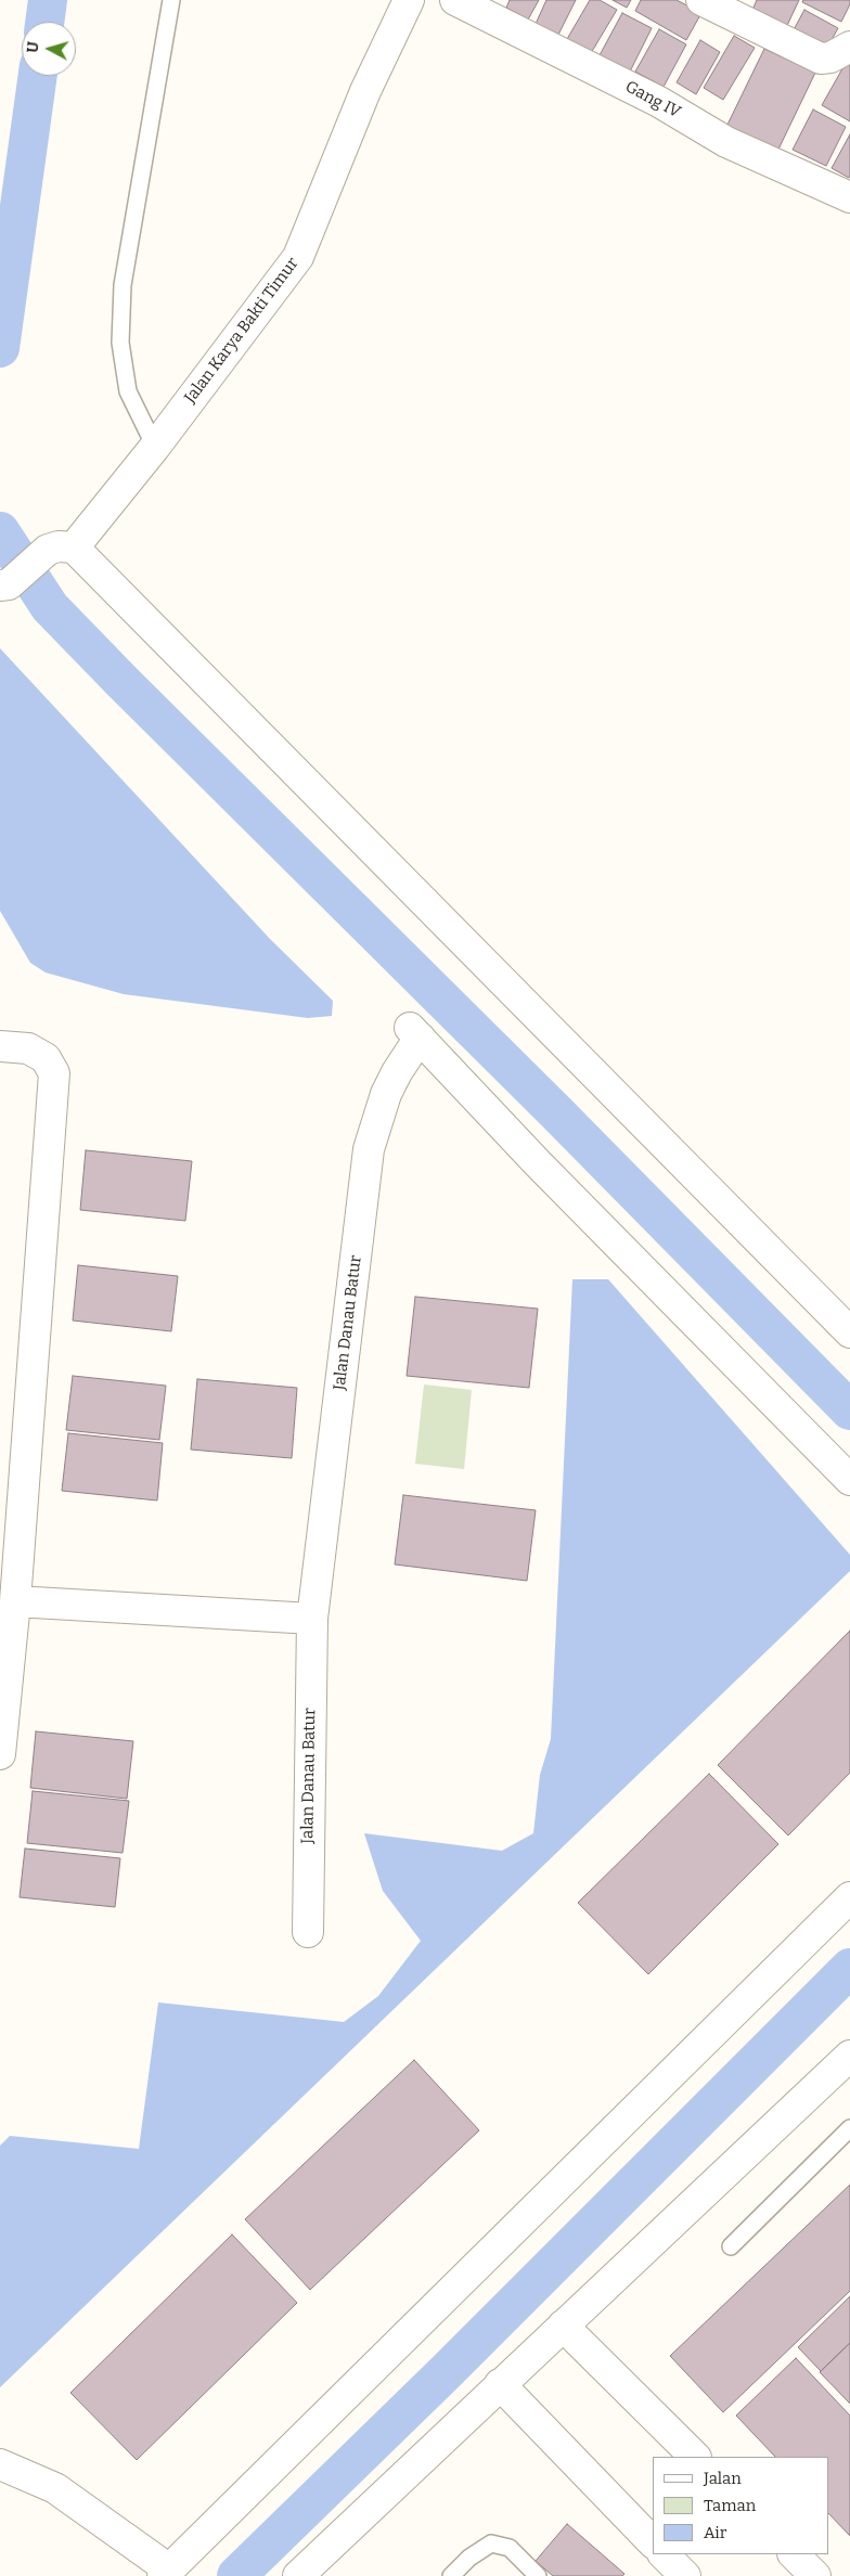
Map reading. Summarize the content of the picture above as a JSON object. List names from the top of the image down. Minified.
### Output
{"streets":{"street":["Gang IV","Jalan Karya Bakti Timur","Jalan Danau Batur"]},"legend":["Jalan","Taman","Air"],"north":"left"}
